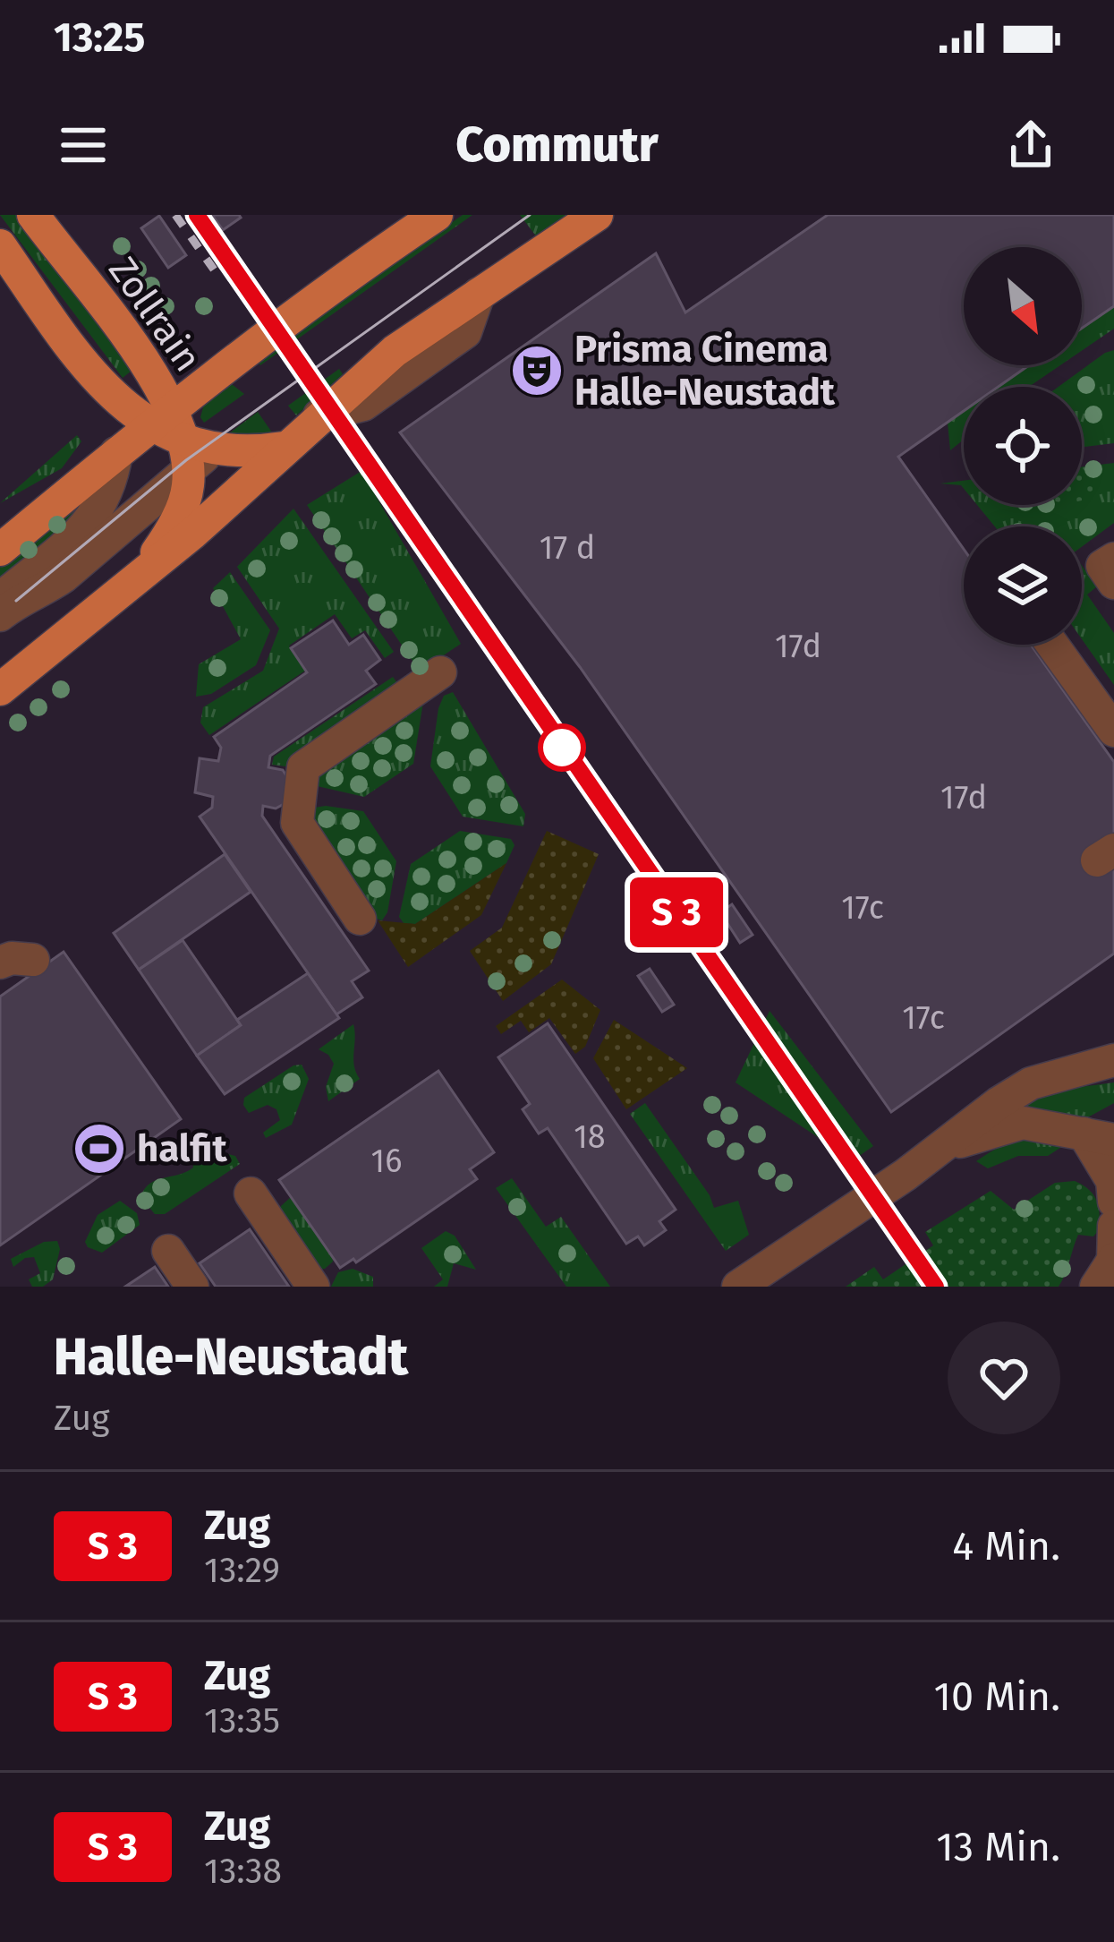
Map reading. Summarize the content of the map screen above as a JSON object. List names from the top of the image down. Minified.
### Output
{"streets":{"main road":["Zollrain"]},"places":{"theatre":["Prisma Cinema Halle-Neustadt"],"sports":["halfit"]},"house_numbers":["17 d","17d","17d","17c","17c","18","16"],"north":"bottom right","page":{"status":"13:25","header":"Commutr","on_map":"S 3","heading":["Halle-Neustadt","Zug"],"list":[{"mark":"S 3","name":"Zug","note":"13:29","value":"4 Min."},{"mark":"S 3","name":"Zug","note":"13:35","value":"10 Min."},{"mark":"S 3","name":"Zug","note":"13:38","value":"13 Min."}]}}
